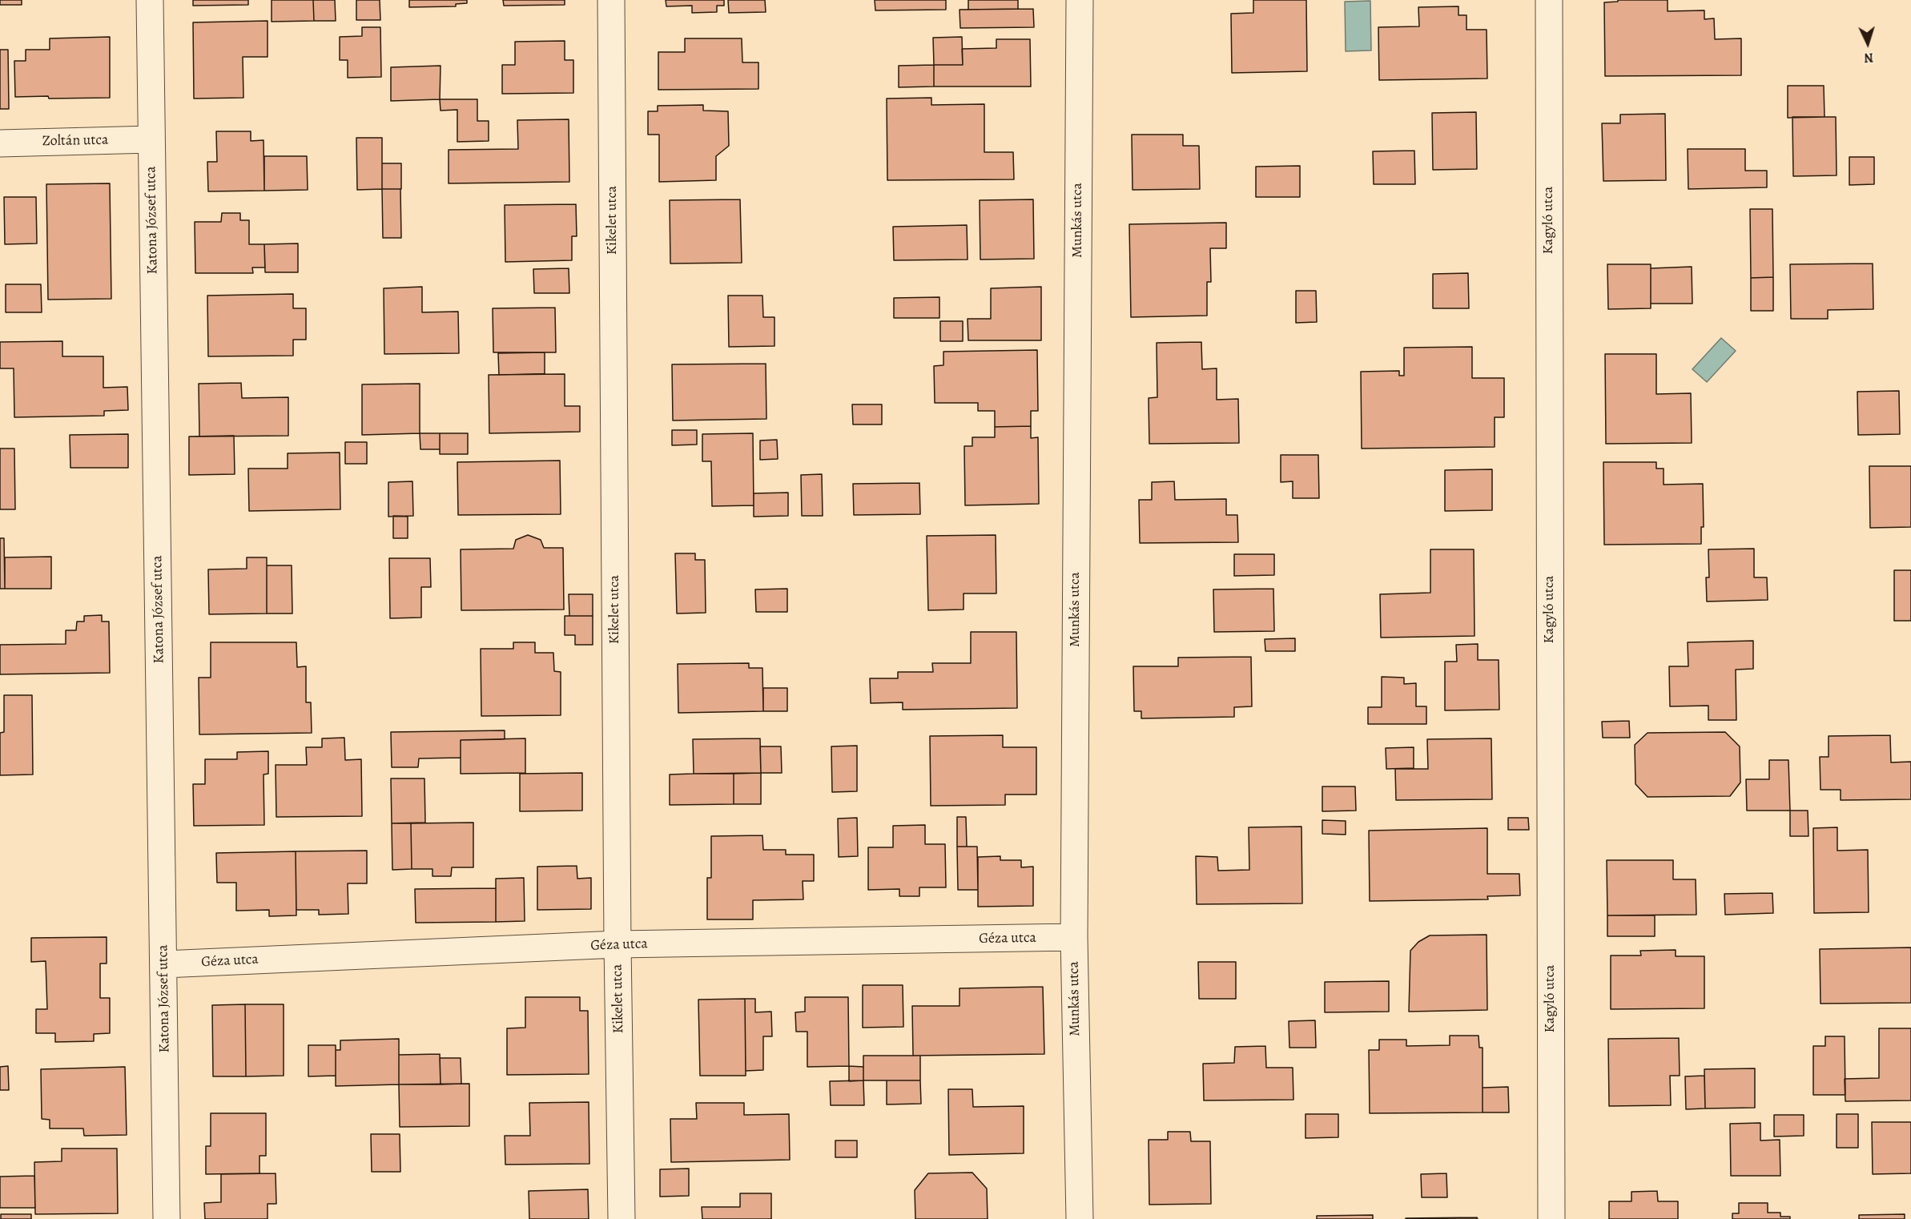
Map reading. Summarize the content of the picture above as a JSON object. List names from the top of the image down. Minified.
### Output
{"streets":{"street":["Zoltán utca","Katona József utca","Kikelet utca","Munkás utca","Kagyló utca","Géza utca"]},"crossings":[["Zoltán utca","Katona József utca"],["Katona József utca","Géza utca"],["Kikelet utca","Géza utca"],["Munkás utca","Géza utca"]],"north":"bottom"}
